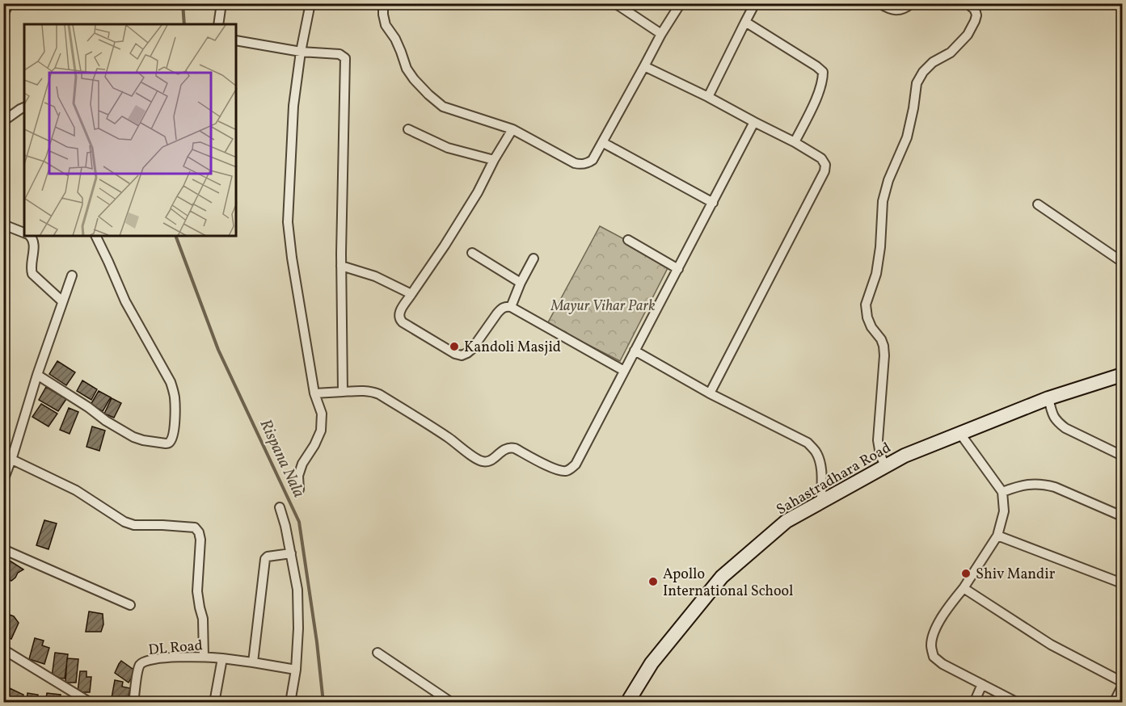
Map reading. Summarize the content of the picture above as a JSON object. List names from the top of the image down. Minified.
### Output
{"streets":{"main road":["Sahastradhara Road"],"street":["DL Road"]},"water":["Rispana Nala"],"parks":["Mayur Vihar Park"],"places":["Kandoli Masjid","Shiv Mandir","Apollo International School"]}
